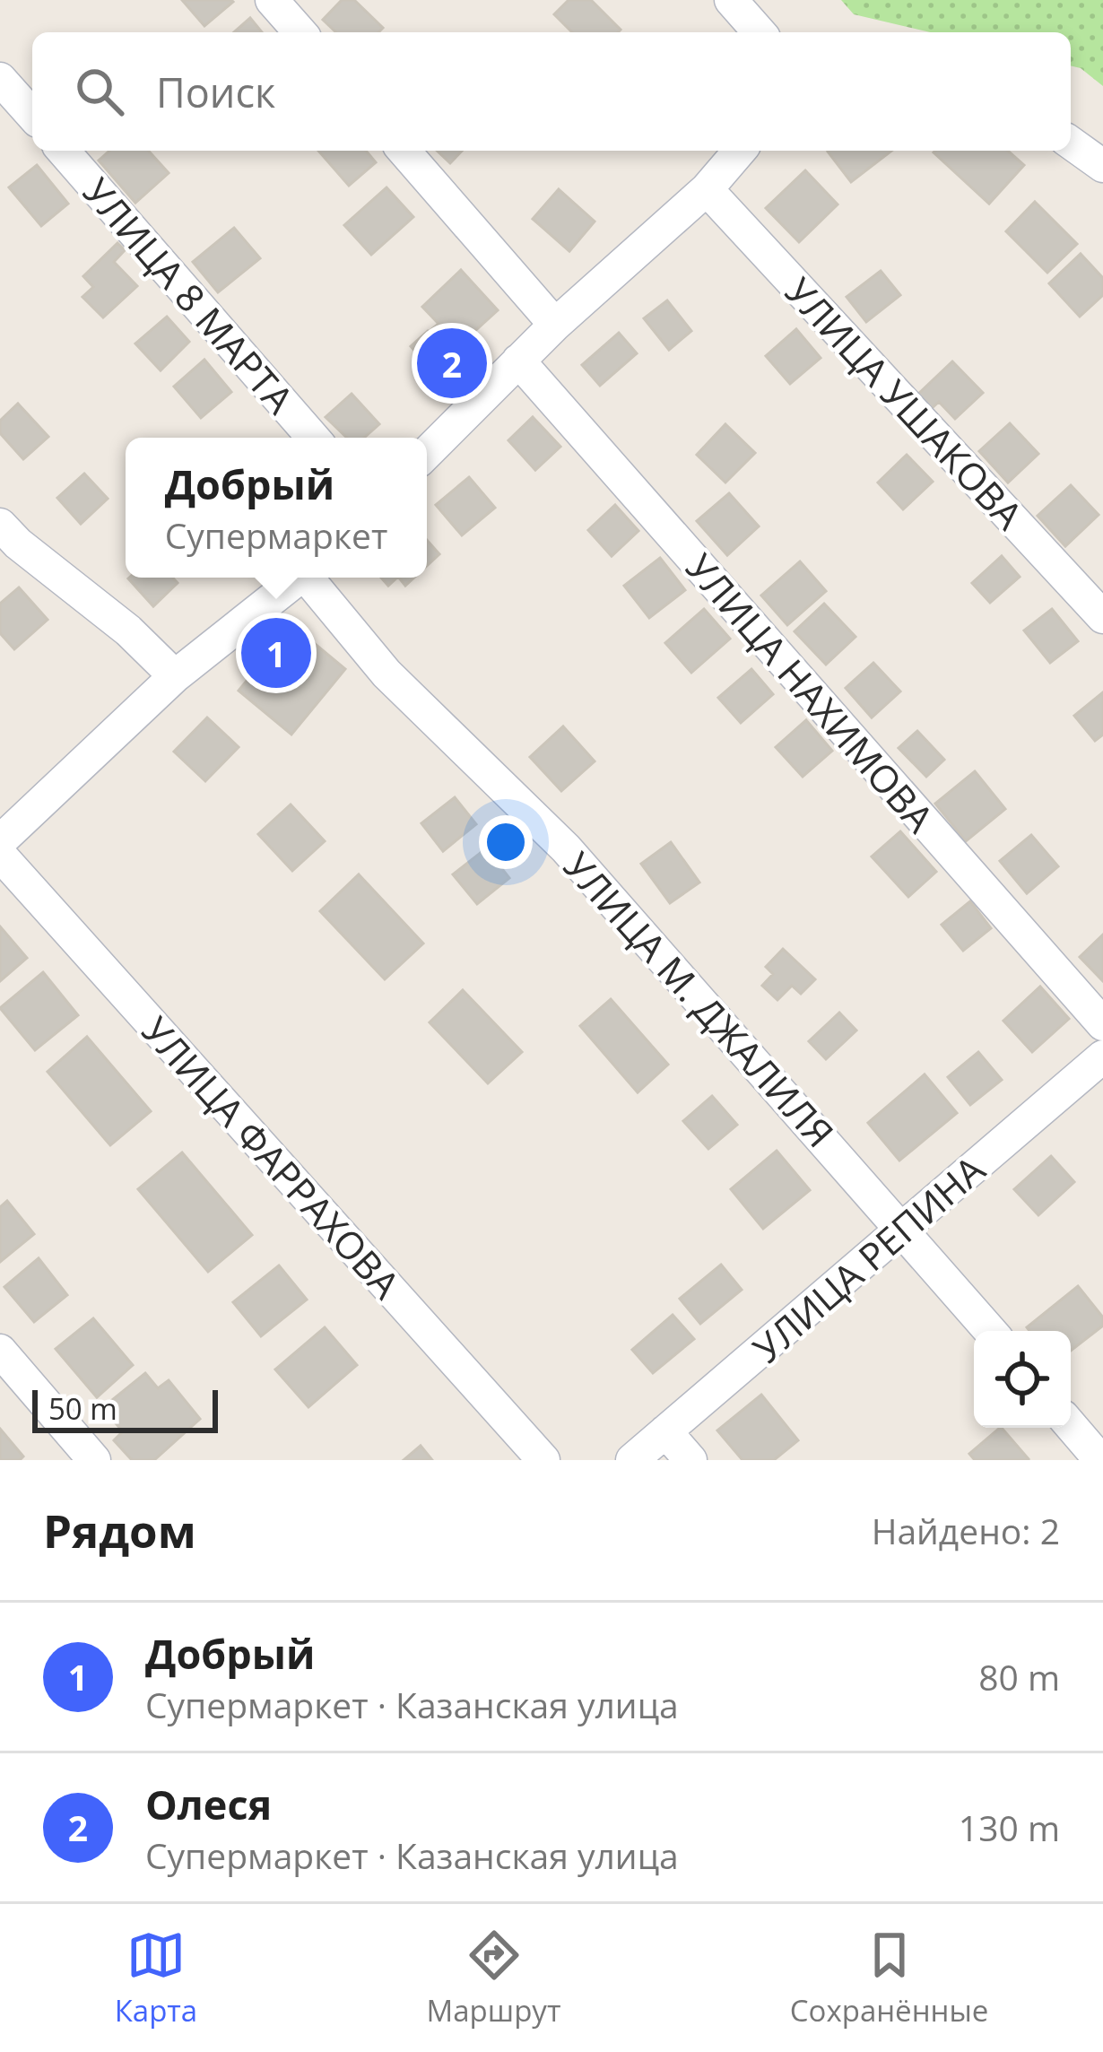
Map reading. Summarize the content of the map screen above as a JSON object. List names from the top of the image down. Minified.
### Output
{"streets":{"street":["УЛИЦА 8 МАРТА","УЛИЦА УШАКОВА","УЛИЦА НАХИМОВА","УЛИЦА М. ДЖАЛИЛЯ","УЛИЦА ФАРРАХОВА","УЛИЦА РЕПИНА"]},"crossings":[["УЛИЦА М. ДЖАЛИЛЯ","УЛИЦА РЕПИНА"]],"scale_bar":"50 m","page":{"search":"Поиск","pins":["2","1"],"popup":["Добрый","Супермаркет"],"scale":"50 m","heading":["Рядом","Найдено: 2"],"list":[{"mark":"1","name":"Добрый","note":"Супермаркет · Казанская улица","value":"80 m"},{"mark":"2","name":"Олеся","note":"Супермаркет · Казанская улица","value":"130 m"}],"nav":["Карта","Маршрут","Сохранённые"]}}
